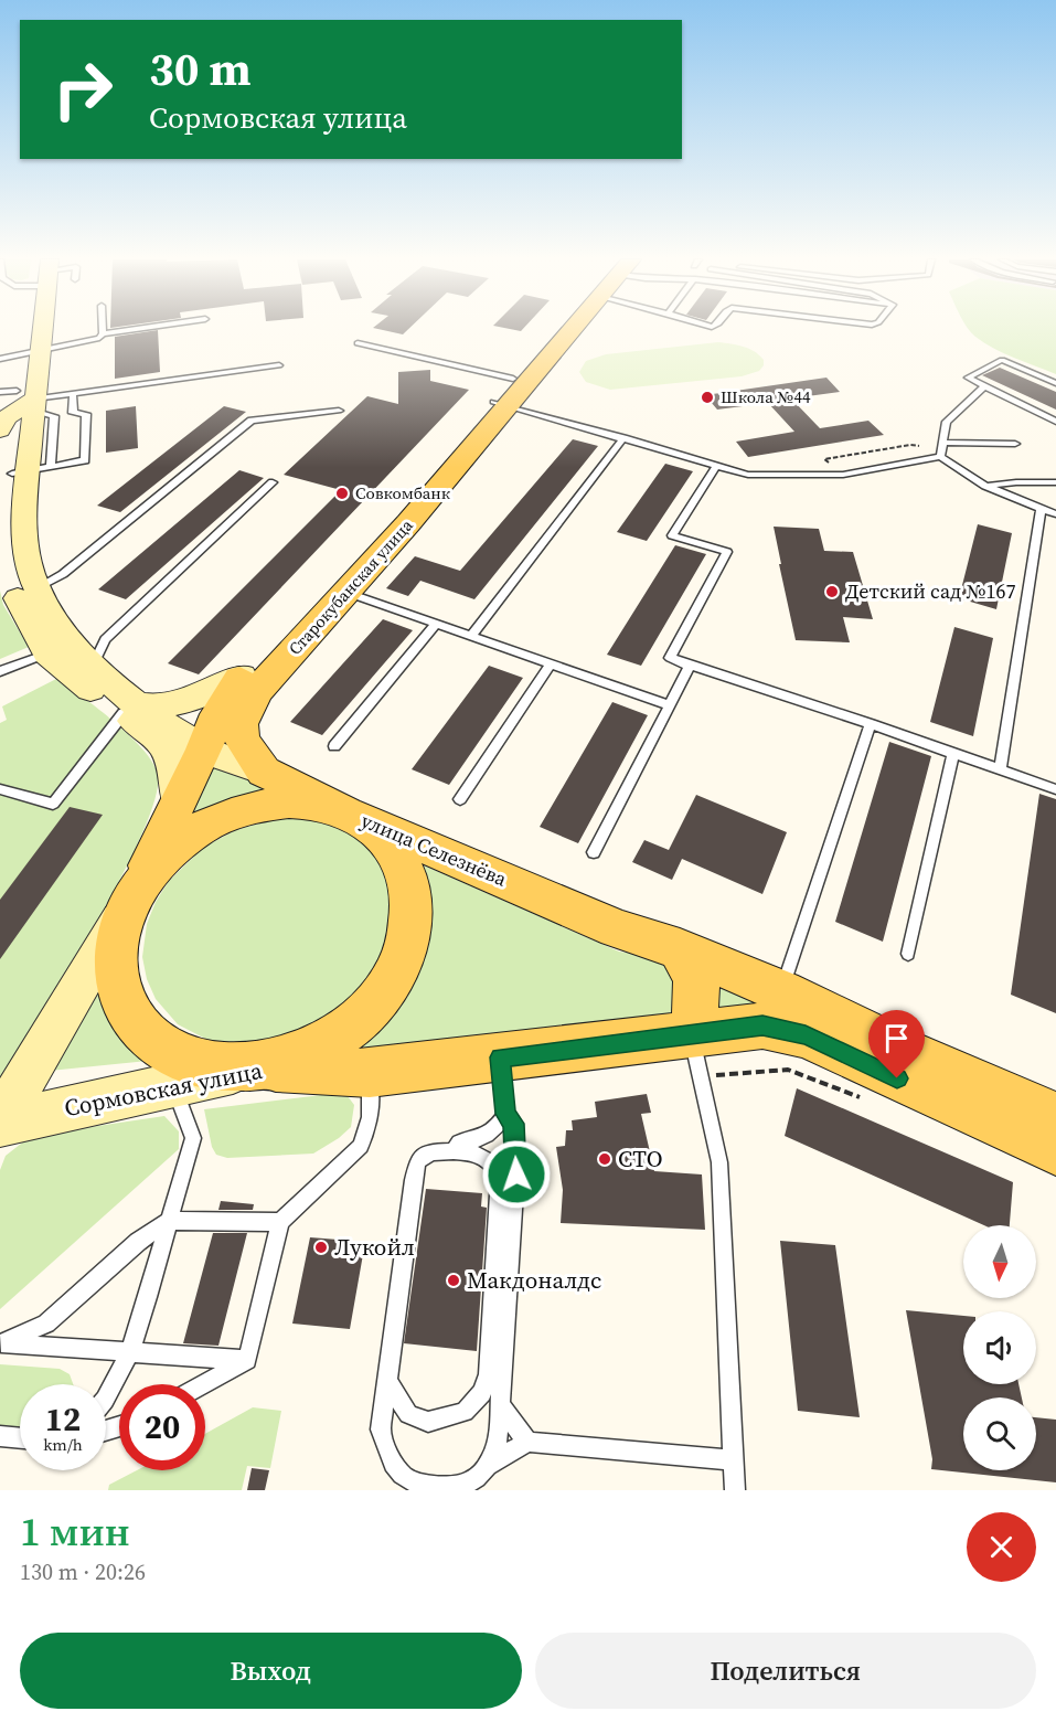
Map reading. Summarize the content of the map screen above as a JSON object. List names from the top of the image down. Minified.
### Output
{"streets":{"main road":["Старокубанская улица","улица Селезнёва","Сормовская улица"]},"crossings":[["Старокубанская улица","улица Селезнёва"],["Старокубанская улица","Сормовская улица"],["улица Селезнёва","Сормовская улица"]],"places":["Школа №44","Совкомбанк","Детский сад №167","СТО","Лукойл","Макдоналдс"],"north":"bottom","page":{"turn":["30 m","Сормовская улица"],"speed":"12 km/h","limit":"20","heading":["1 мин","130 m · 20:26"],"buttons":["Выход","Поделиться"]}}
